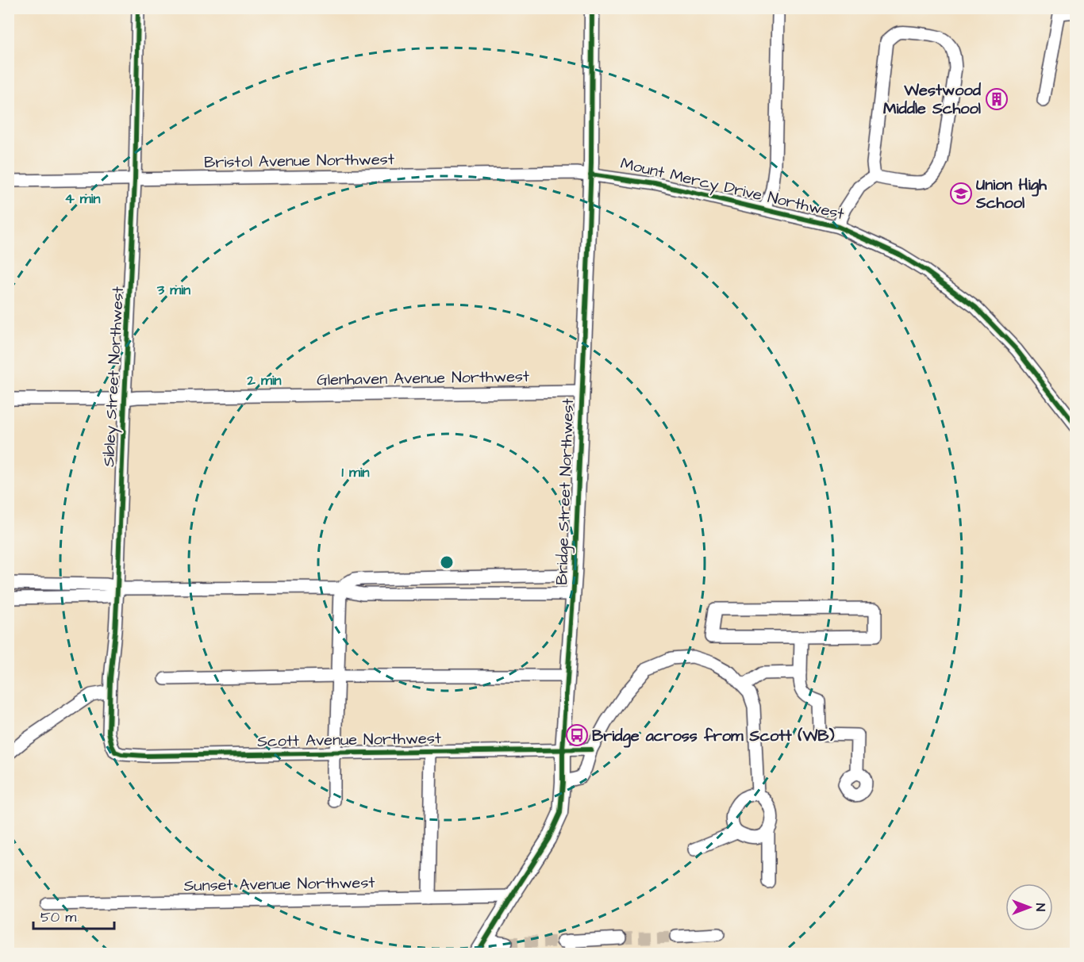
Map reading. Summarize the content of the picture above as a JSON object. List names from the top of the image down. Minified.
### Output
{"streets":{"main road":["Bridge Street Northwest"],"street":["Bristol Avenue Northwest","Mount Mercy Drive Northwest","Sibley Street Northwest","Glenhaven Avenue Northwest","Scott Avenue Northwest","Sunset Avenue Northwest"]},"crossings":[["Bristol Avenue Northwest","Mount Mercy Drive Northwest"],["Bristol Avenue Northwest","Sibley Street Northwest"],["Bristol Avenue Northwest","Bridge Street Northwest"],["Mount Mercy Drive Northwest","Bridge Street Northwest"],["Sibley Street Northwest","Glenhaven Avenue Northwest"],["Sibley Street Northwest","Scott Avenue Northwest"],["Glenhaven Avenue Northwest","Bridge Street Northwest"],["Bridge Street Northwest","Scott Avenue Northwest"],["Bridge Street Northwest","Sunset Avenue Northwest"]],"places":{"building":["Westwood Middle School"],"school or university":["Union High School"],"bus stop":["Bridge across from Scott (WB)"]},"scale_bar":"50 m","north":"right","rings":["4 min","3 min","2 min","1 min"]}
